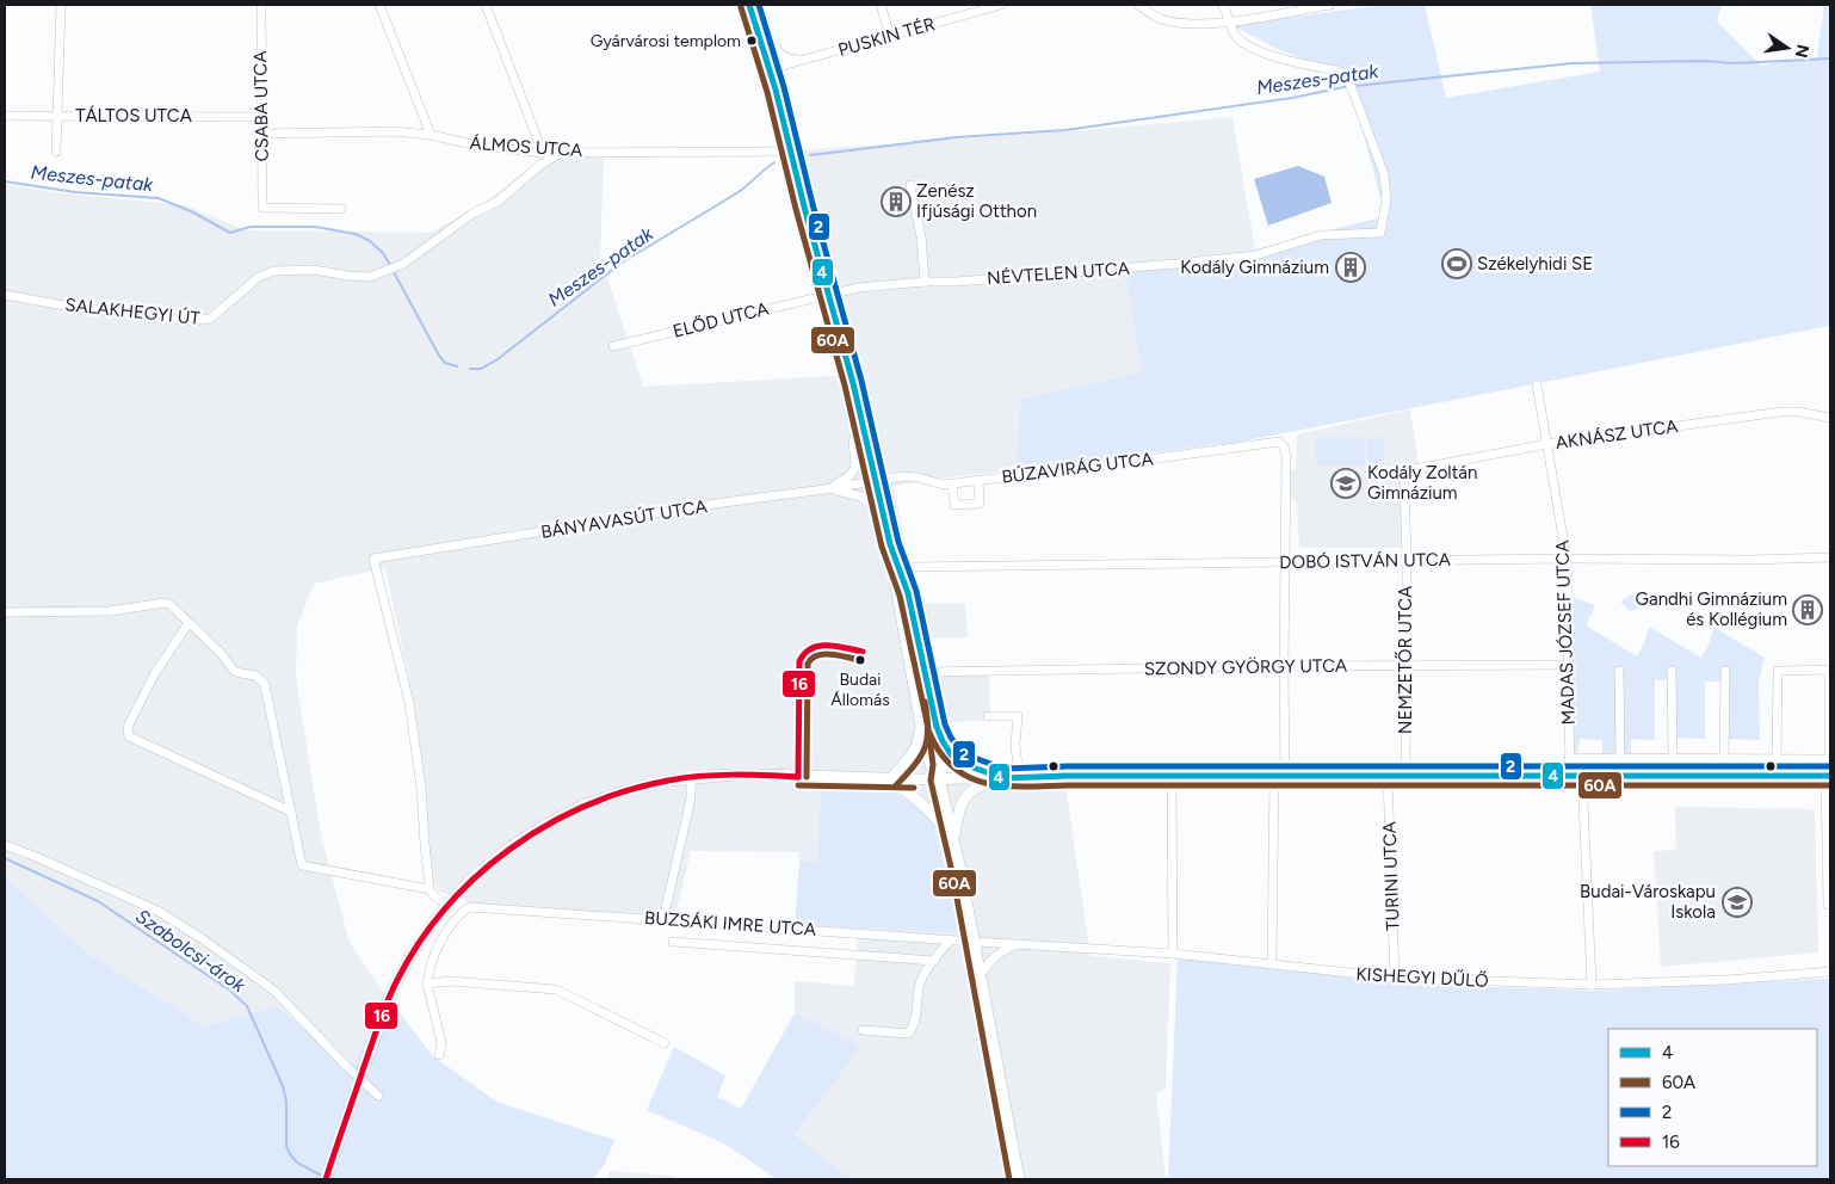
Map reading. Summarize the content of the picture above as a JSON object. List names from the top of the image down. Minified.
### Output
{"streets":{"street":["PUSKIN TÉR","CSABA UTCA","TÁLTOS UTCA","ÁLMOS UTCA","NÉVTELEN UTCA","SALAKHEGYI ÚT","ELŐD UTCA","AKNÁSZ UTCA","BÚZAVIRÁG UTCA","BÁNYAVASÚT UTCA","DOBÓ ISTVÁN UTCA","MADAS JÓZSEF UTCA","NEMZETŐR UTCA","SZONDY GYÖRGY UTCA","TURINI UTCA","BUZSÁKI IMRE UTCA","KISHEGYI DŰLŐ"]},"crossings":[["CSABA UTCA","TÁLTOS UTCA"],["CSABA UTCA","ÁLMOS UTCA"],["ÁLMOS UTCA","SALAKHEGYI ÚT"],["NÉVTELEN UTCA","ELŐD UTCA"],["AKNÁSZ UTCA","MADAS JÓZSEF UTCA"],["AKNÁSZ UTCA","NEMZETŐR UTCA"],["BÚZAVIRÁG UTCA","BÁNYAVASÚT UTCA"],["BÚZAVIRÁG UTCA","DOBÓ ISTVÁN UTCA"],["DOBÓ ISTVÁN UTCA","MADAS JÓZSEF UTCA"],["DOBÓ ISTVÁN UTCA","NEMZETŐR UTCA"],["MADAS JÓZSEF UTCA","SZONDY GYÖRGY UTCA"],["NEMZETŐR UTCA","SZONDY GYÖRGY UTCA"],["TURINI UTCA","KISHEGYI DŰLŐ"],["BUZSÁKI IMRE UTCA","KISHEGYI DŰLŐ"]],"water":["Meszes-patak","Szabolcsi-árok"],"places":{"other":["Gyárvárosi templom","Budai Állomás"],"building":["Zenész Ifjúsági Otthon","Kodály Gimnázium","Gandhi Gimnázium és Kollégium"],"sports":["Székelyhidi SE"],"school or university":["Kodály Zoltán Gimnázium","Budai-Városkapu Iskola"]},"lines":["transit line 4","transit line 2","transit line 60A","transit line 16"],"legend":["4","60A","2","16"],"north":"right"}
